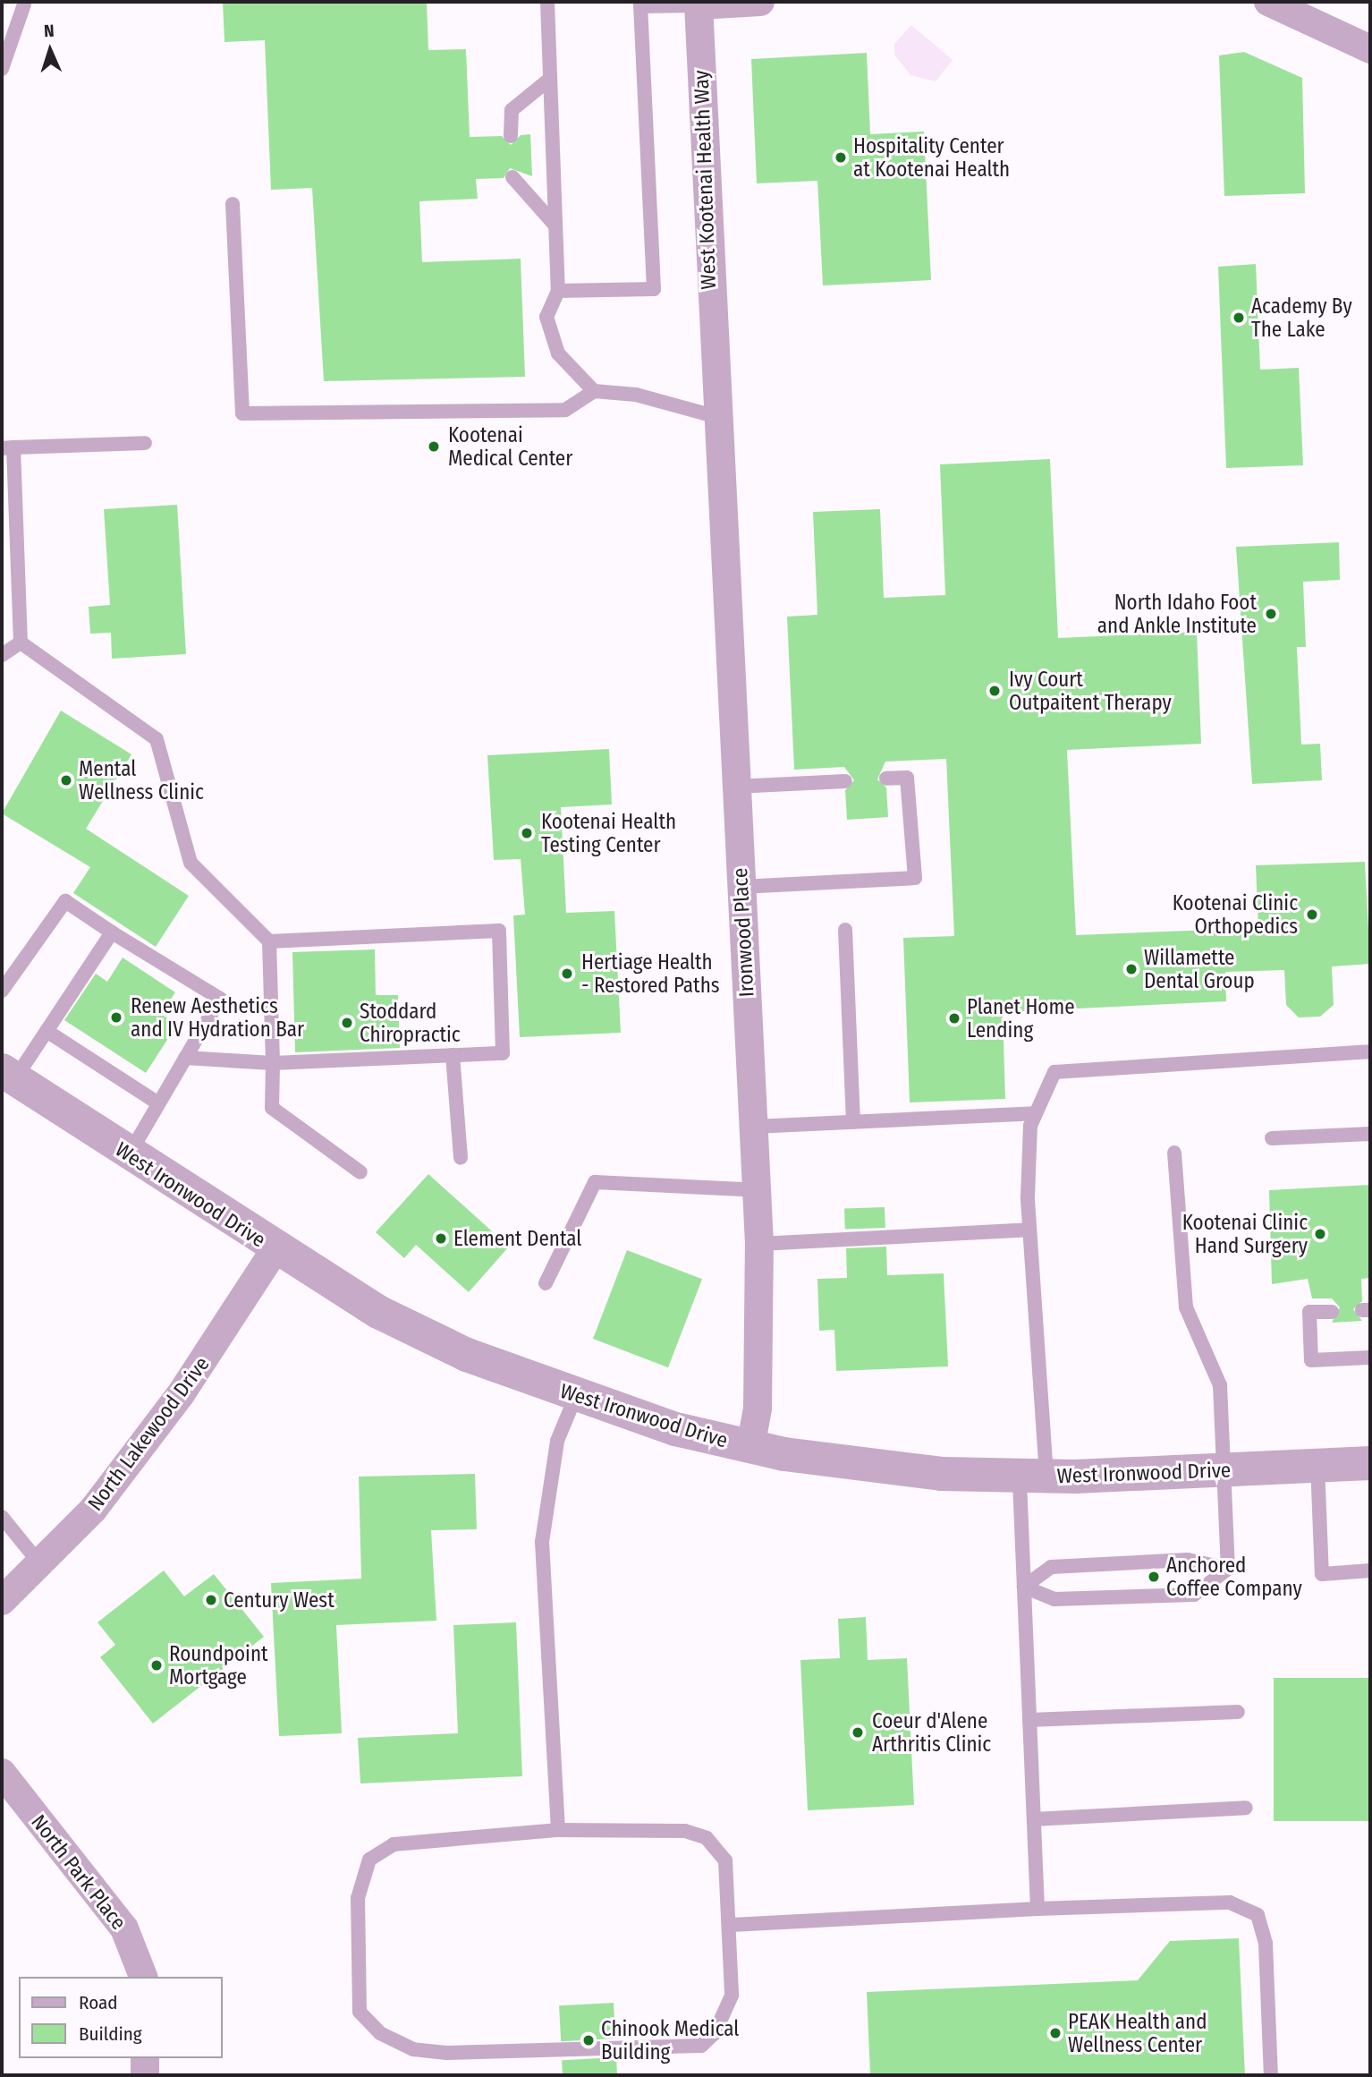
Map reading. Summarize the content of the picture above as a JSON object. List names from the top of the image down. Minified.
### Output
{"streets":{"street":["West Kootenai Health Way","Ironwood Place","West Ironwood Drive","North Lakewood Drive","North Park Place"]},"crossings":[["West Kootenai Health Way","Ironwood Place"],["Ironwood Place","West Ironwood Drive"],["West Ironwood Drive","North Lakewood Drive"]],"places":["Hospitality Center at Kootenai Health","Academy By The Lake","Kootenai Medical Center","North Idaho Foot and Ankle Institute","Ivy Court Outpaitent Therapy","Mental Wellness Clinic","Kootenai Health Testing Center","Kootenai Clinic Orthopedics","Willamette Dental Group","Hertiage Health - Restored Paths","Renew Aesthetics and IV Hydration Bar","Planet Home Lending","Stoddard Chiropractic","Kootenai Clinic Hand Surgery","Element Dental","Anchored Coffee Company","Century West","Roundpoint Mortgage","Coeur d'Alene Arthritis Clinic","PEAK Health and Wellness Center","Chinook Medical Building"],"legend":["Road","Building"],"north":"top"}
